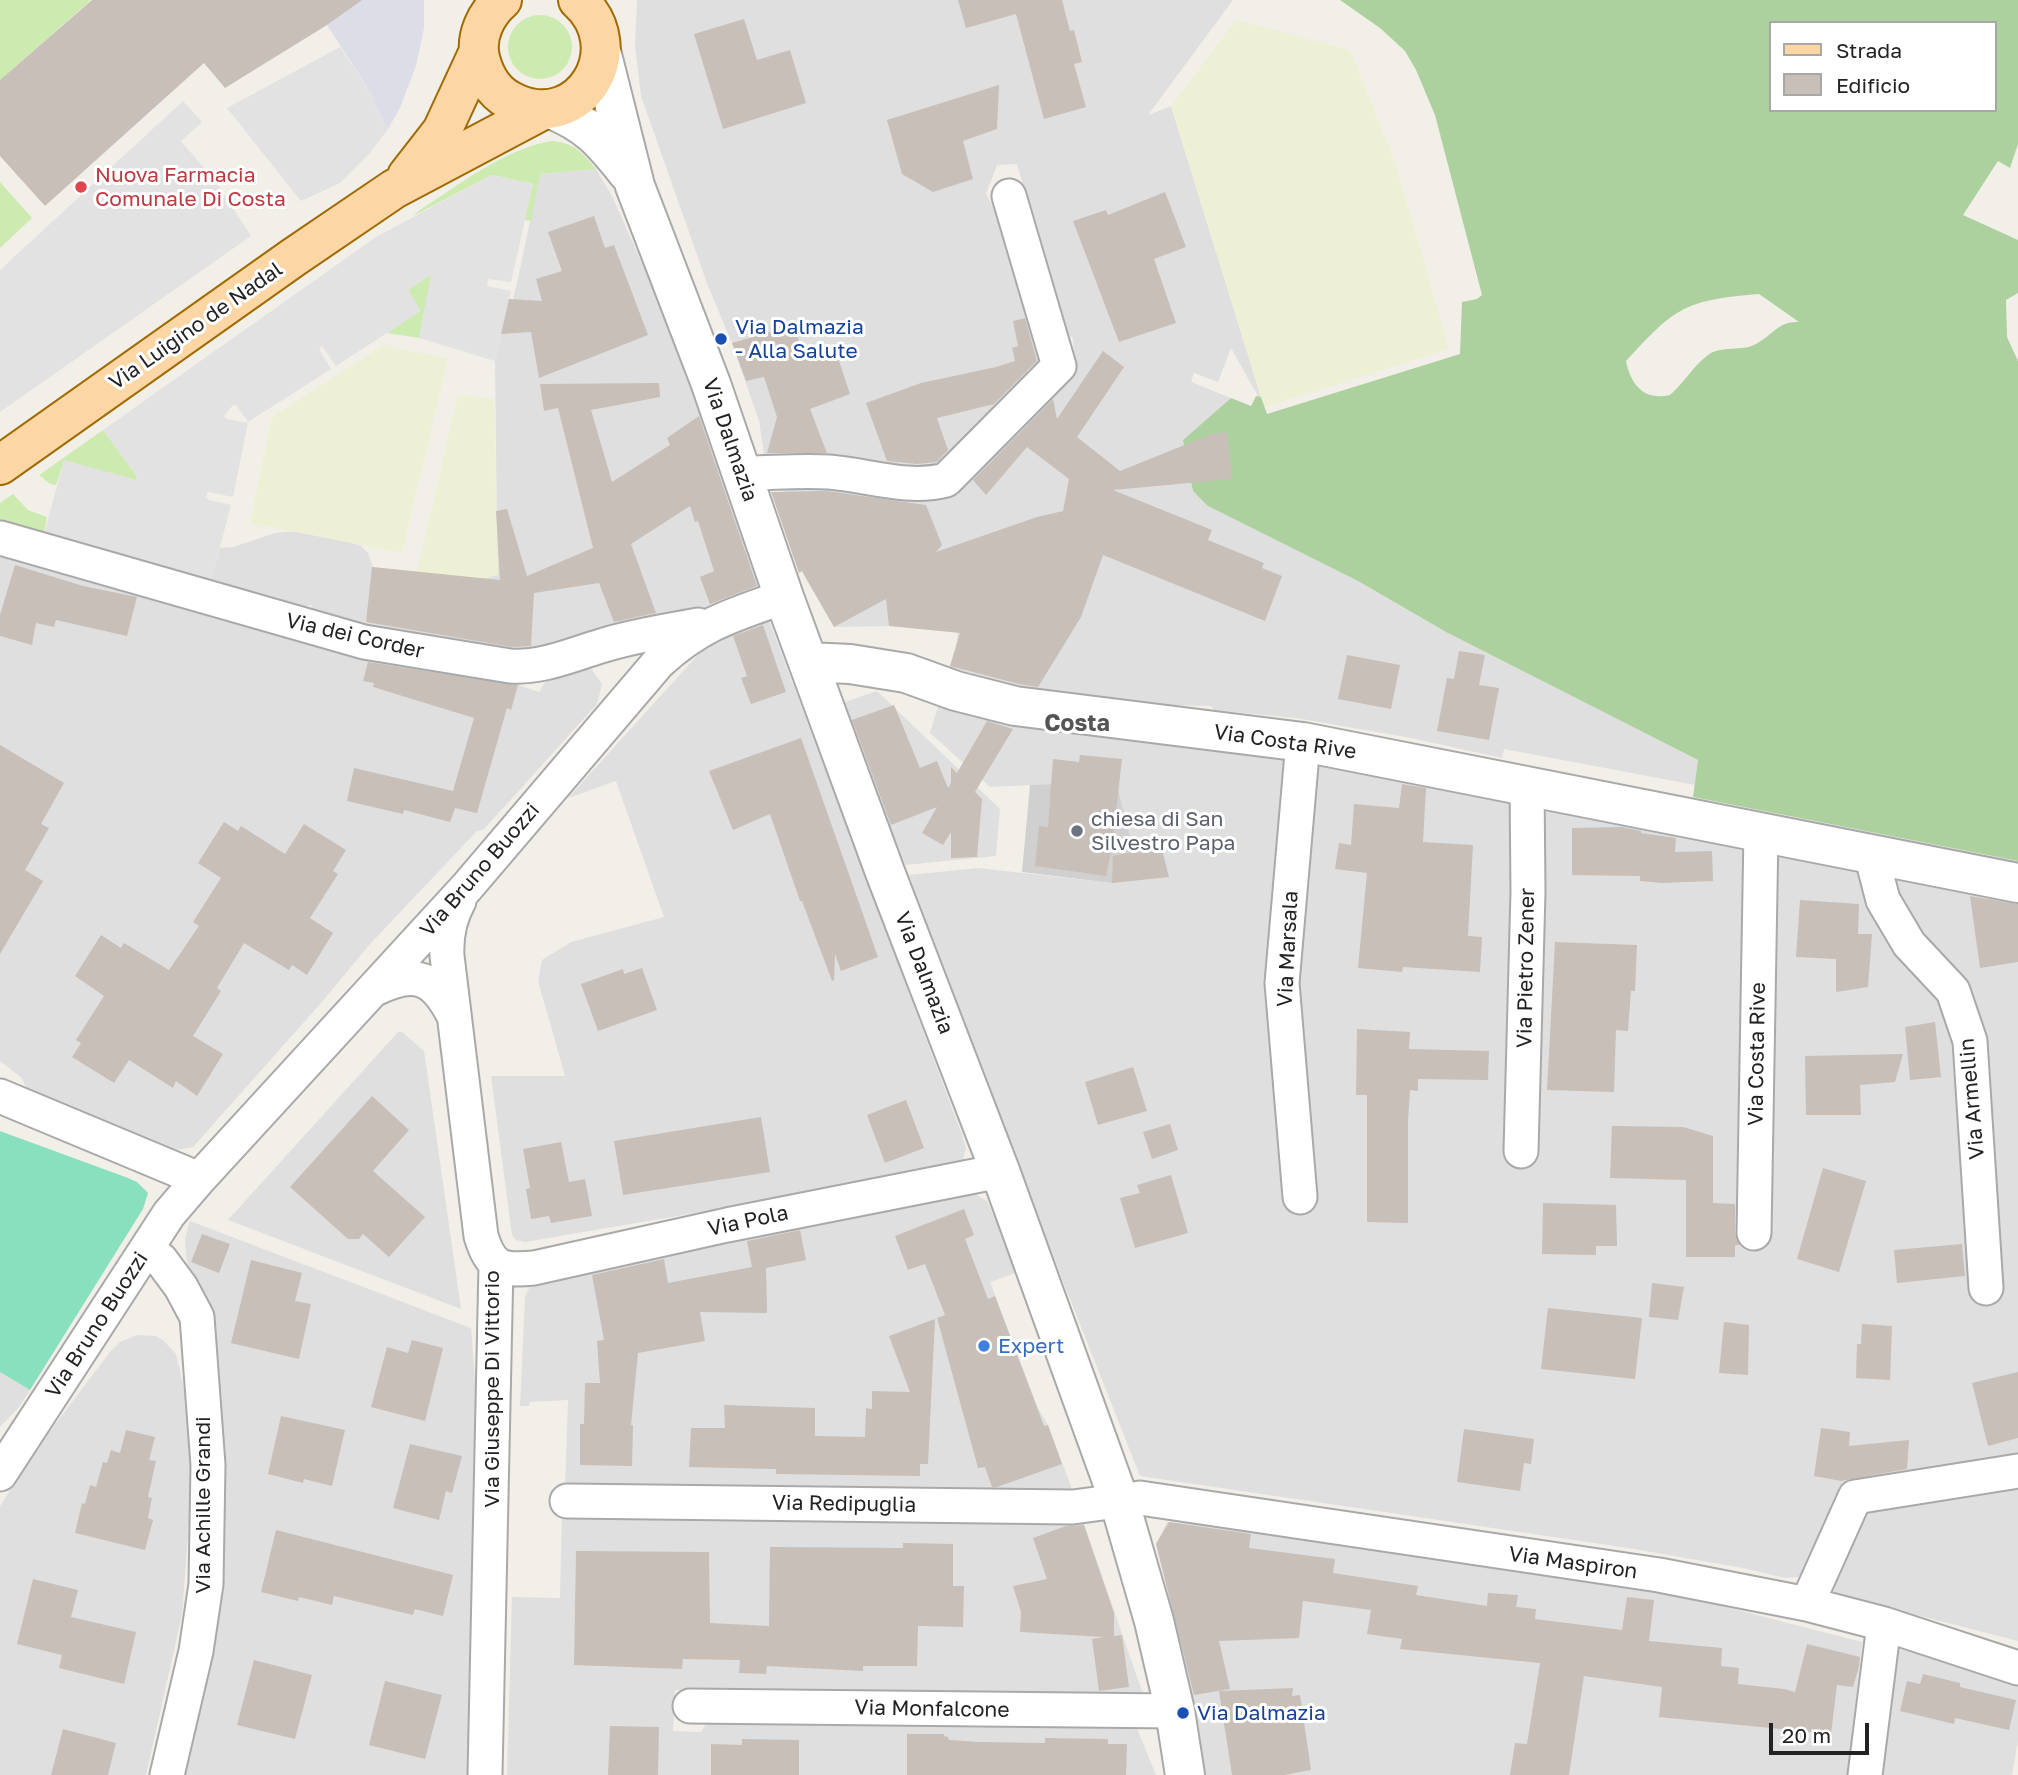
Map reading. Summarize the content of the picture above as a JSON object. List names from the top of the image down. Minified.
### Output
{"streets":{"main road":["Via Luigino de Nadal","Via Dalmazia"],"street":["Via dei Corder","Via Costa Rive","Via Bruno Buozzi","Via Marsala","Via Pietro Zener","Via Armellin","Via Pola","Via Giuseppe Di Vittorio","Via Redipuglia","Via Achille Grandi","Via Maspiron","Via Monfalcone"]},"crossings":[["Via Luigino de Nadal","Via Dalmazia"],["Via Dalmazia","Via Costa Rive"],["Via Dalmazia","Via Bruno Buozzi"],["Via Dalmazia","Via Pola"],["Via Dalmazia","Via Redipuglia"],["Via Dalmazia","Via Maspiron"],["Via Dalmazia","Via Monfalcone"],["Via dei Corder","Via Bruno Buozzi"],["Via Costa Rive","Via Marsala"],["Via Costa Rive","Via Pietro Zener"],["Via Costa Rive","Via Armellin"],["Via Bruno Buozzi","Via Giuseppe Di Vittorio"],["Via Bruno Buozzi","Via Achille Grandi"],["Via Pola","Via Giuseppe Di Vittorio"],["Via Redipuglia","Via Maspiron"]],"districts":["Costa"],"places":["Nuova Farmacia Comunale Di Costa","Via Dalmazia - Alla Salute","chiesa di San Silvestro Papa","Expert","Via Dalmazia"],"legend":["Strada","Edificio"],"scale_bar":"20 m"}
